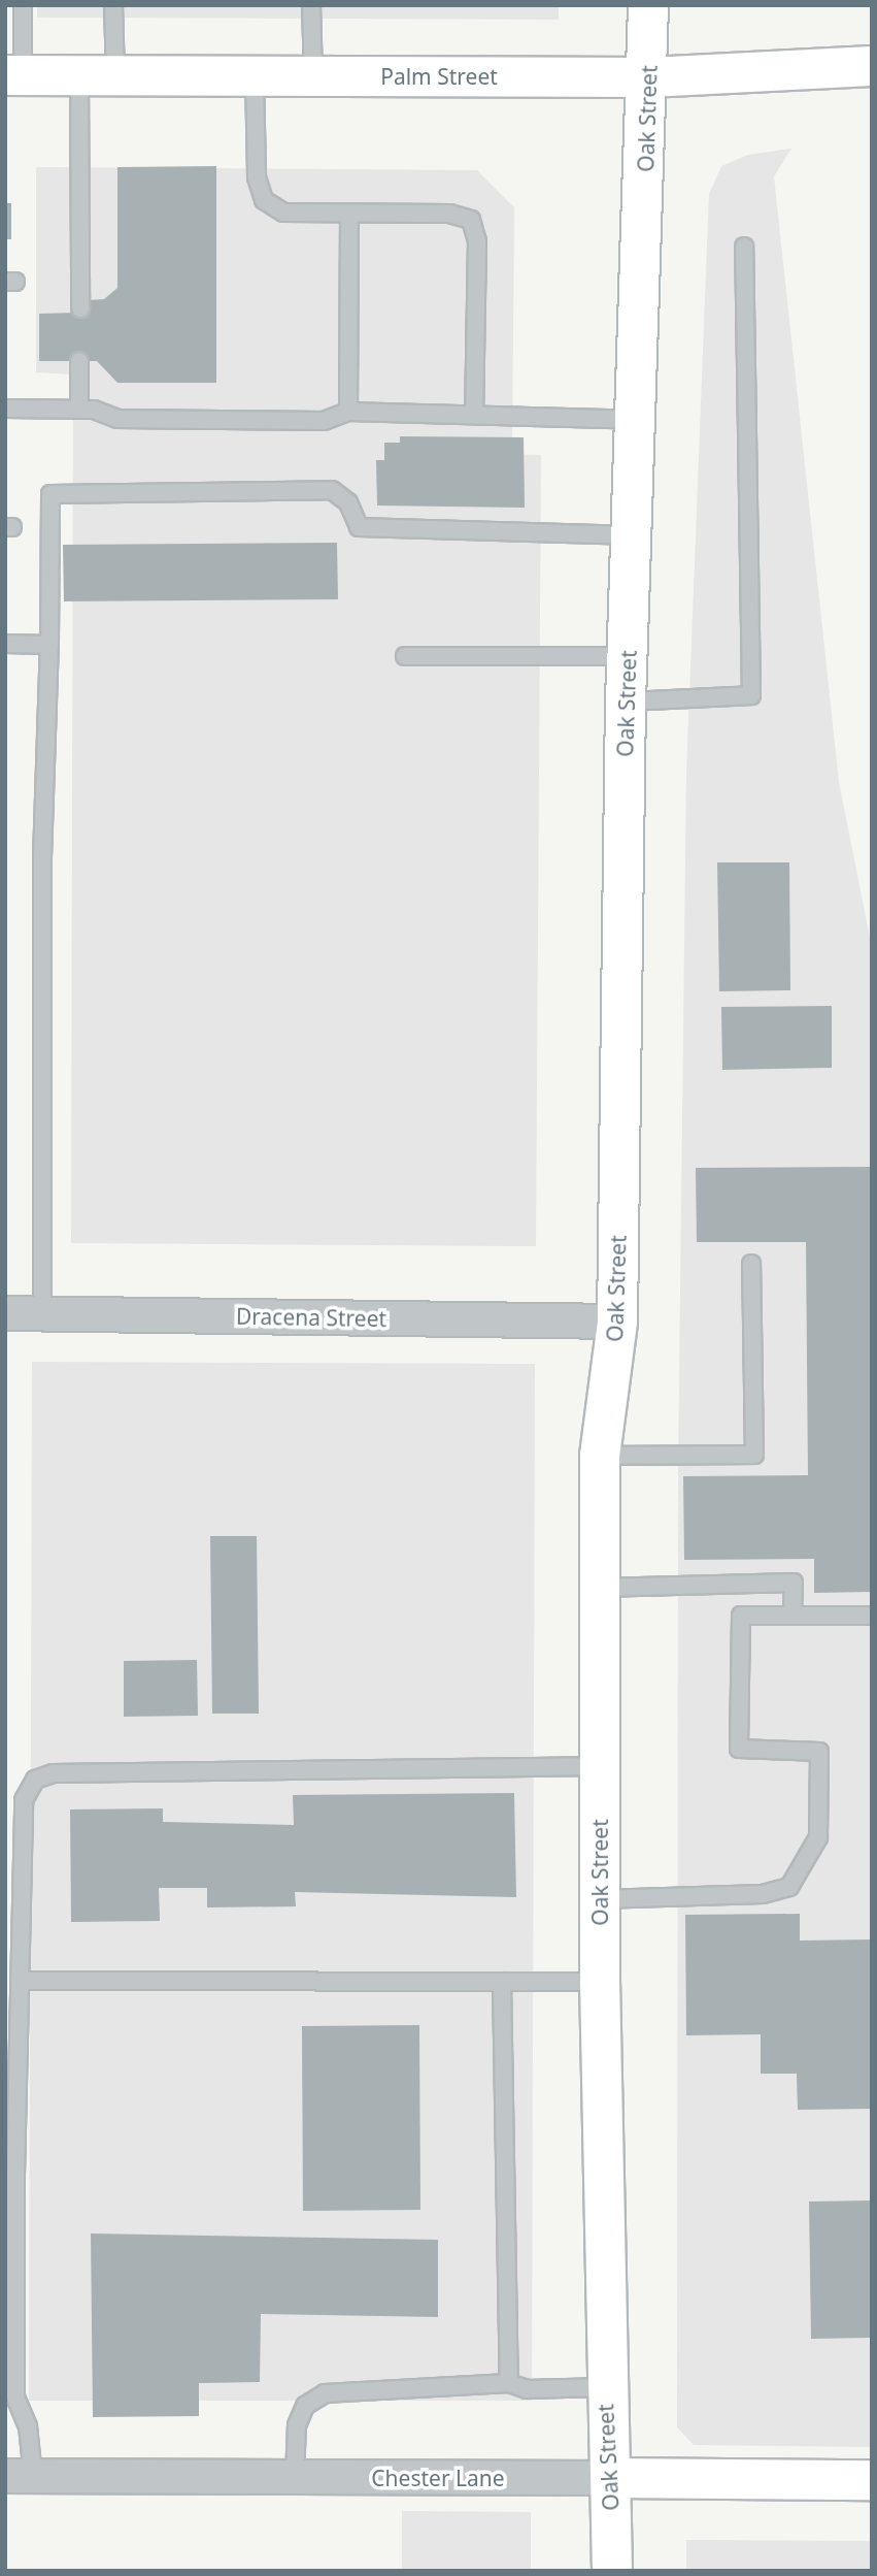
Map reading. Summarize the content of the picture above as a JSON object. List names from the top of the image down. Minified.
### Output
{"streets":{"main road":["Palm Street","Oak Street","Chester Lane"],"street":["Dracena Street"]},"crossings":[["Palm Street","Oak Street"],["Oak Street","Dracena Street"],["Oak Street","Chester Lane"]]}
